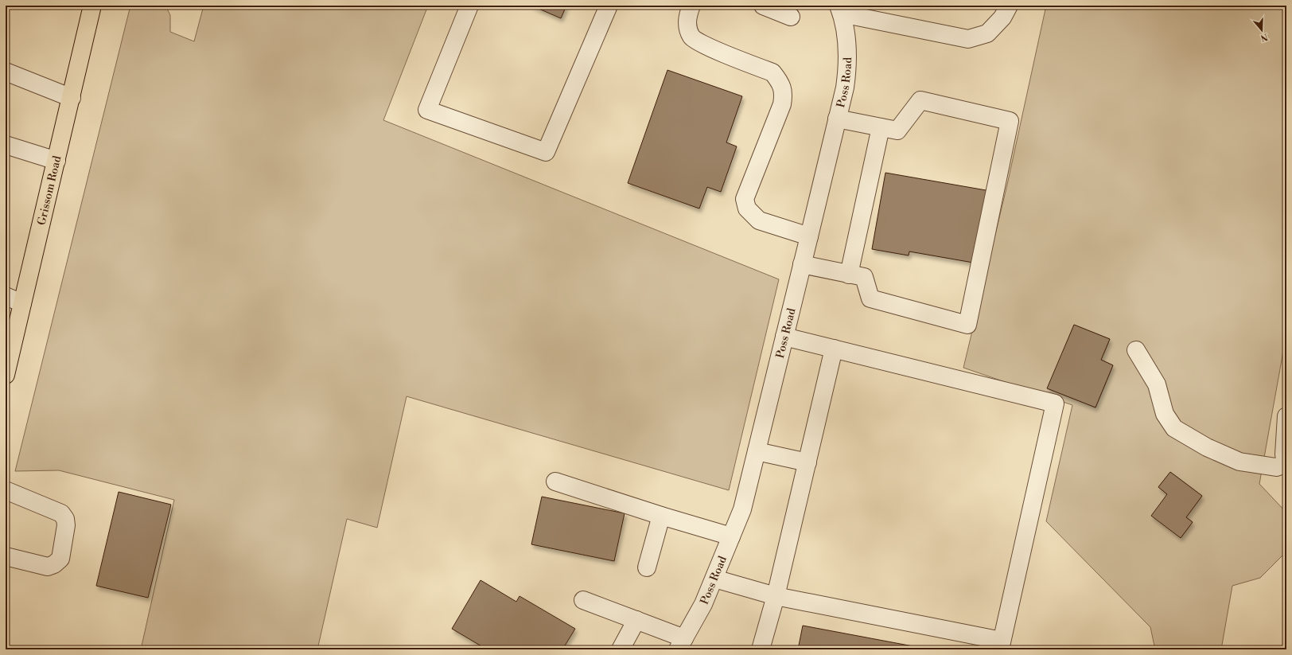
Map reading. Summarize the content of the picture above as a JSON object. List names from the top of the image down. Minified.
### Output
{"streets":{"main road":["Grissom Road"],"street":["Poss Road"]},"north":"bottom"}
